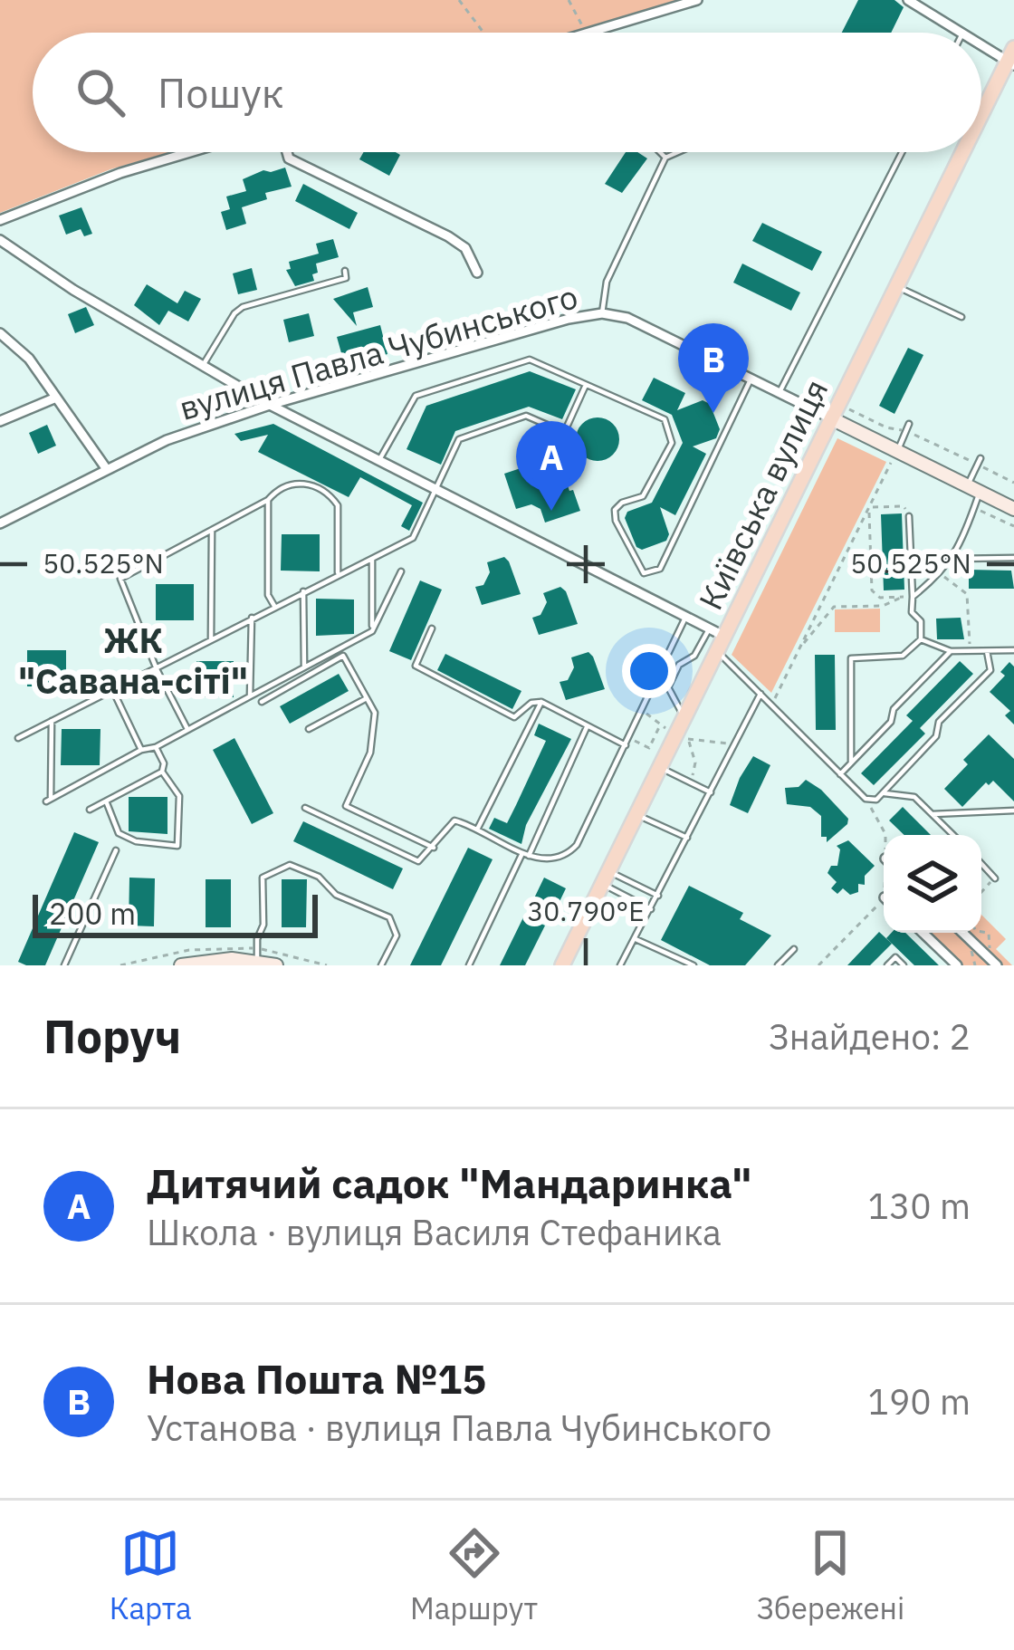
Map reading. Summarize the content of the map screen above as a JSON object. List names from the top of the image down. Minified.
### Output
{"streets":{"main road":["Київська вулиця"],"street":["вулиця Павла Чубинського"]},"crossings":[["вулиця Павла Чубинського","Київська вулиця"]],"districts":["ЖК \"Савана-сіті\""],"scale_bar":"200 m","page":{"search":"Пошук","pins":["B","A"],"scale":"200 m","heading":["Поруч","Знайдено: 2"],"list":[{"mark":"A","name":"Дитячий садок \"Мандаринка\"","note":"Школа · вулиця Василя Стефаника","value":"130 m"},{"mark":"B","name":"Нова Пошта №15","note":"Установа · вулиця Павла Чубинського","value":"190 m"}],"nav":["Карта","Маршрут","Збережені"]},"coordinates":["50.525°N","30.790°E"]}
